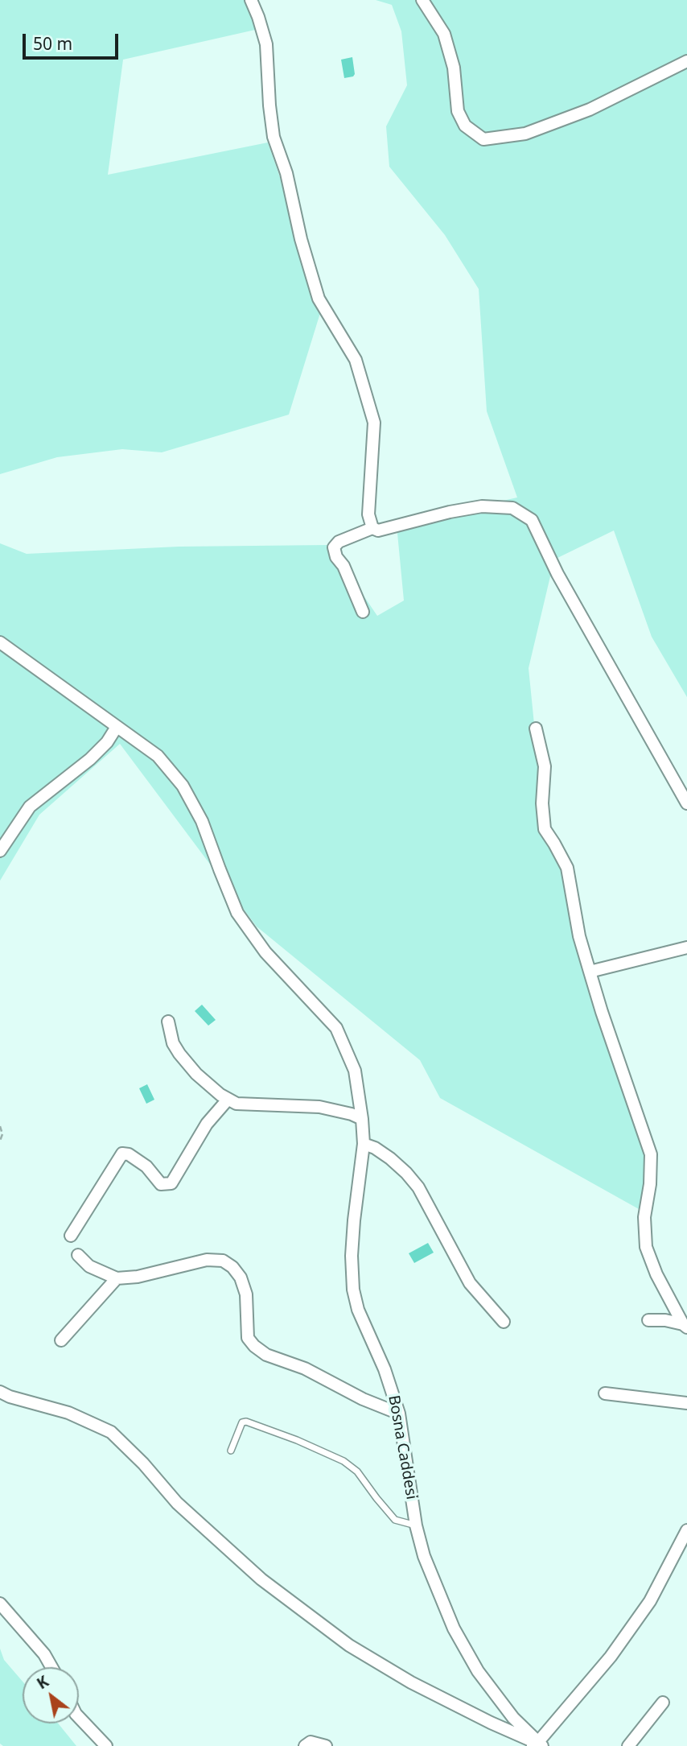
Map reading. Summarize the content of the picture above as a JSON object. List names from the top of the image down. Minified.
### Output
{"streets":{"street":["Bosna Caddesi"]},"scale_bar":"50 m","north":"top left"}
